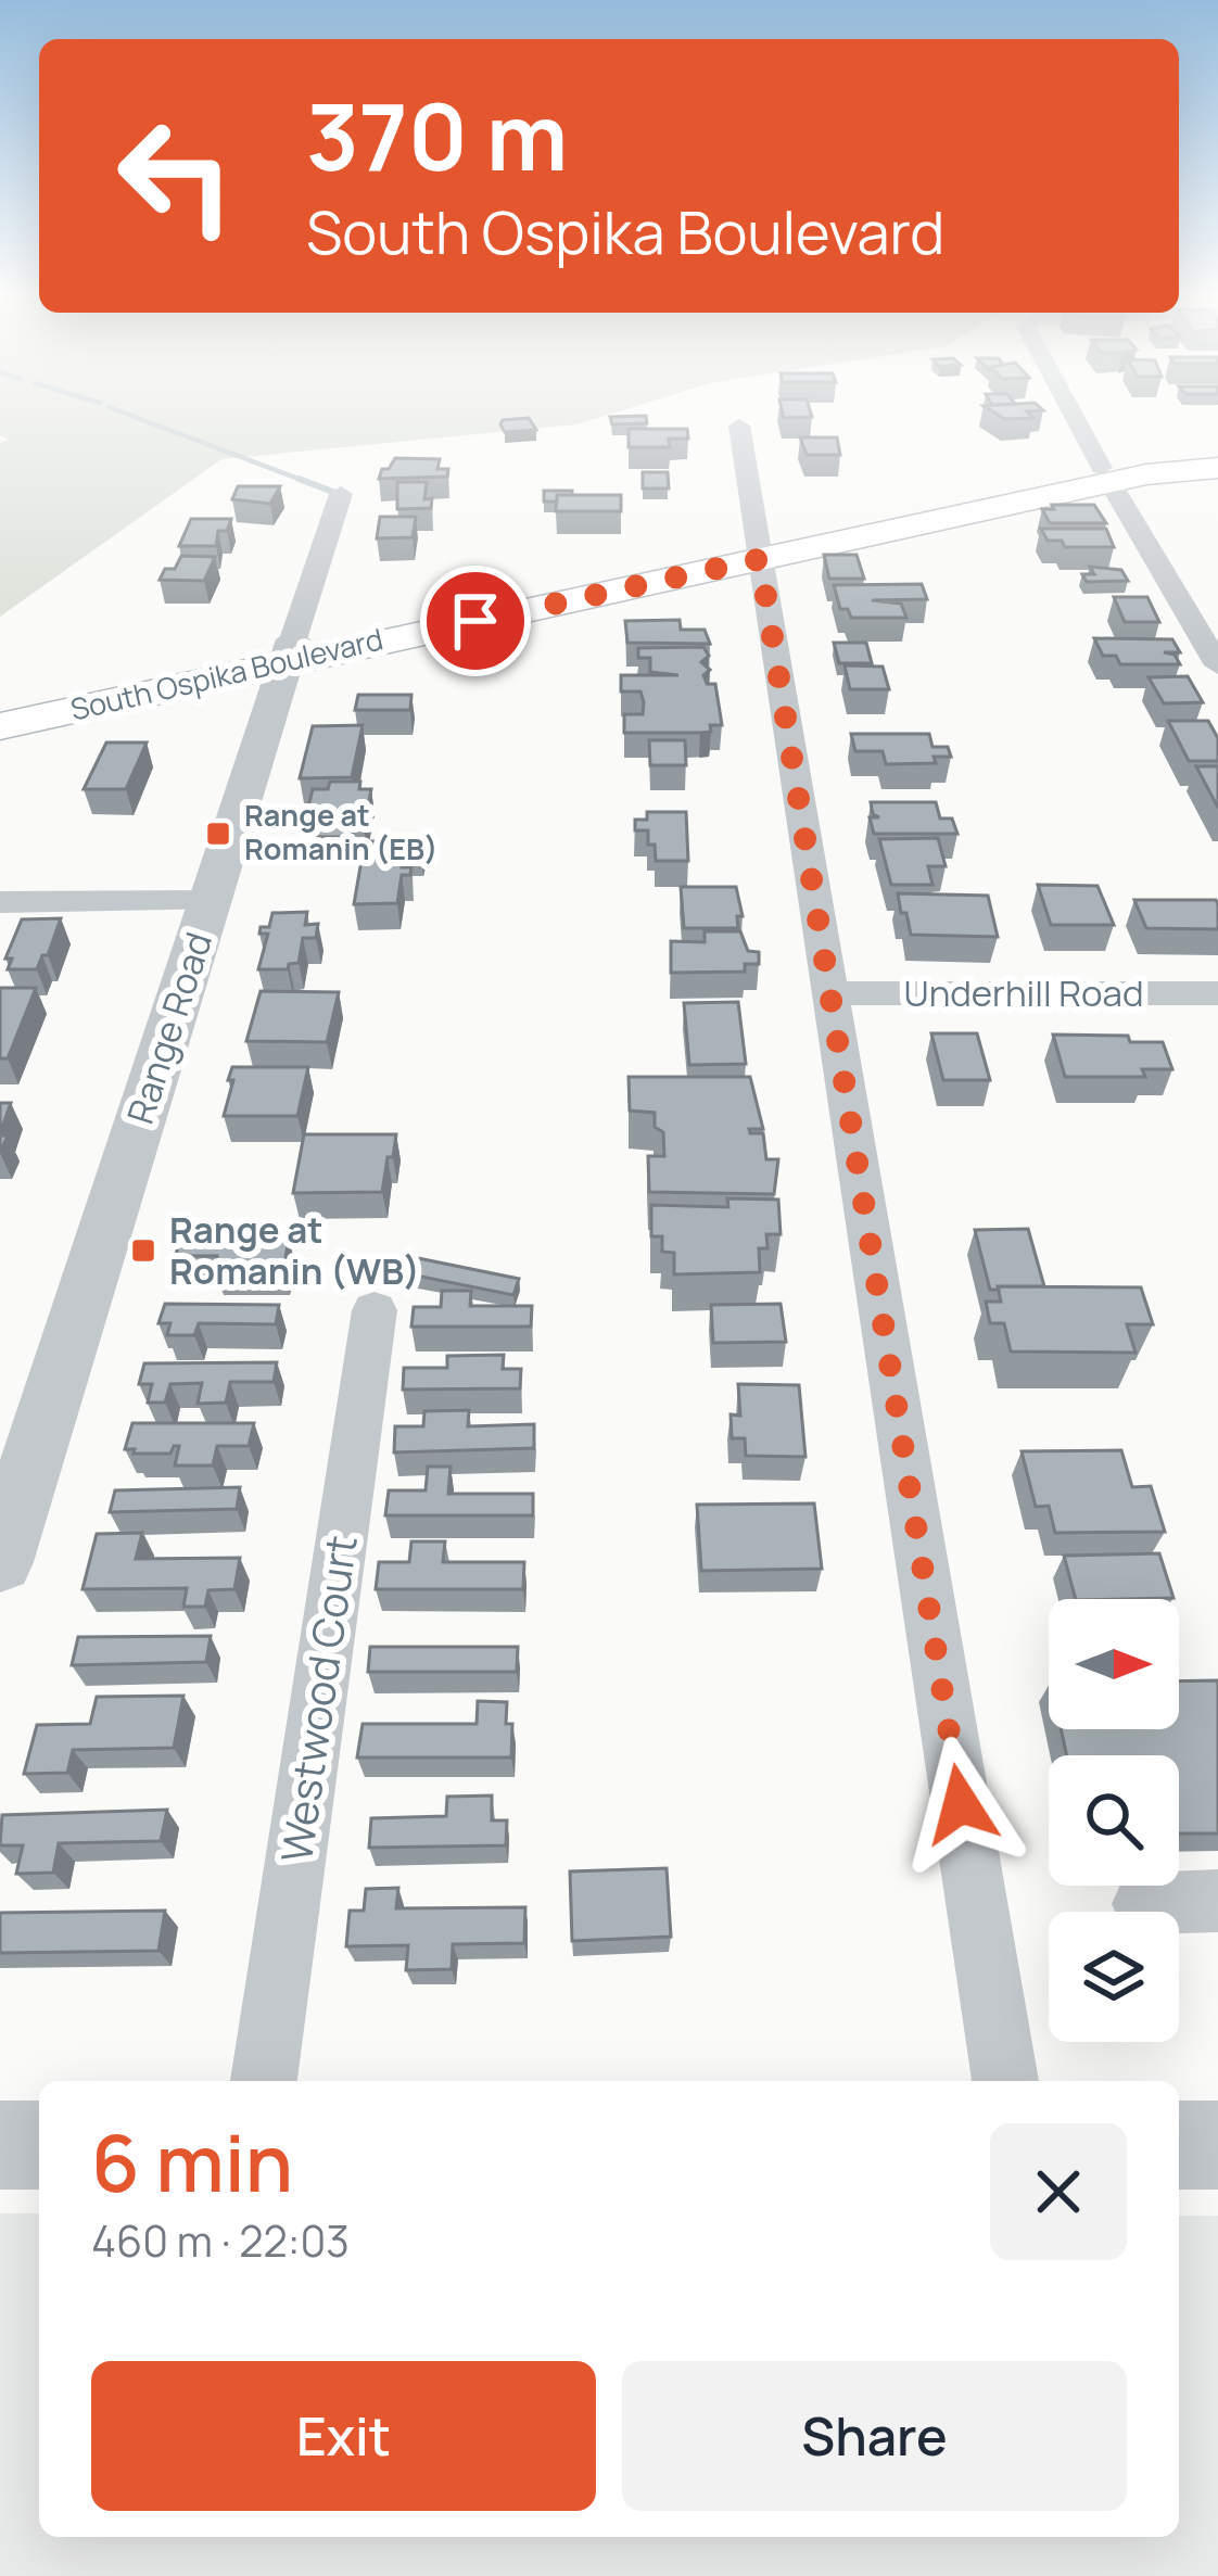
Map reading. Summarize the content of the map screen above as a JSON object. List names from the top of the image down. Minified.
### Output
{"streets":{"main road":["South Ospika Boulevard"],"street":["Underhill Road","Range Road","Westwood Court"]},"crossings":[["South Ospika Boulevard","Range Road"]],"places":{"transit":["Range at Romanin (EB)","Range at Romanin (WB)"]},"north":"right","page":{"turn":["370 m","South Ospika Boulevard"],"heading":["6 min","460 m · 22:03"],"buttons":["Exit","Share"]}}
